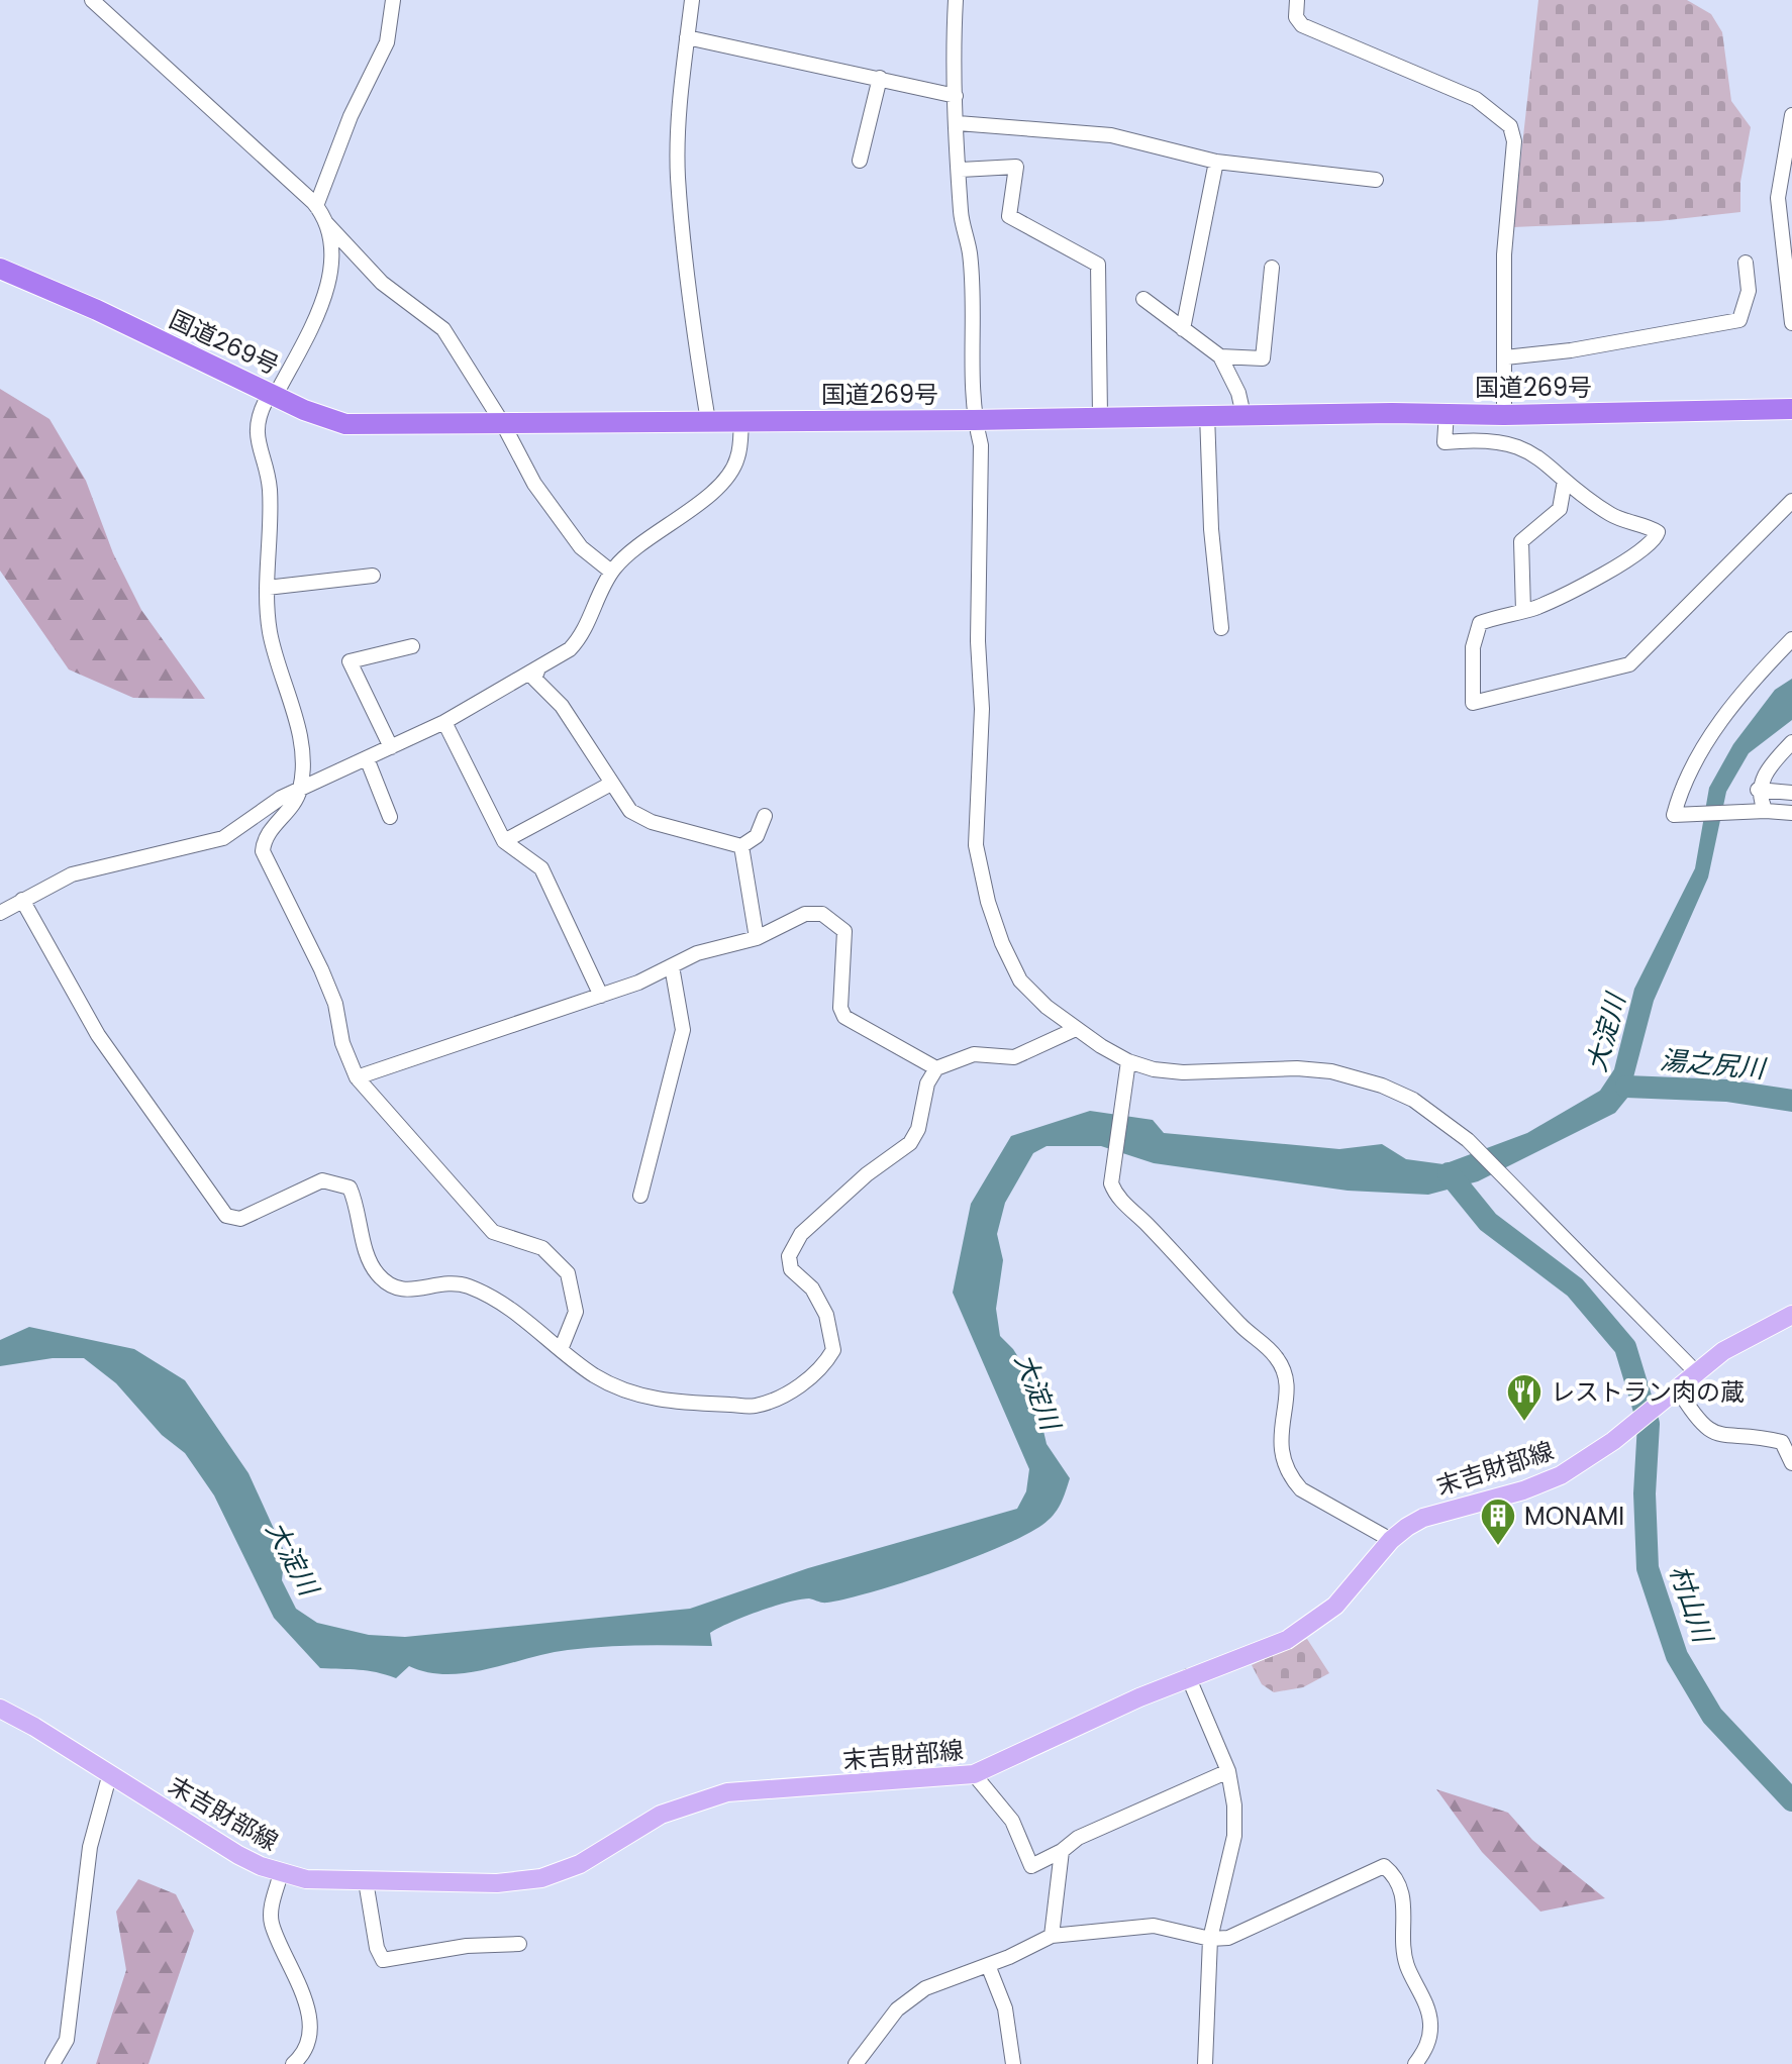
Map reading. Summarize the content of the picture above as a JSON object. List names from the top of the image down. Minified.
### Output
{"streets":{"highway":["国道269号"],"main road":["末吉財部線"]},"water":["大淀川","湯之尻川","村山川"],"places":{"restaurant":["レストラン肉の蔵"],"building":["MONAMI"]}}
